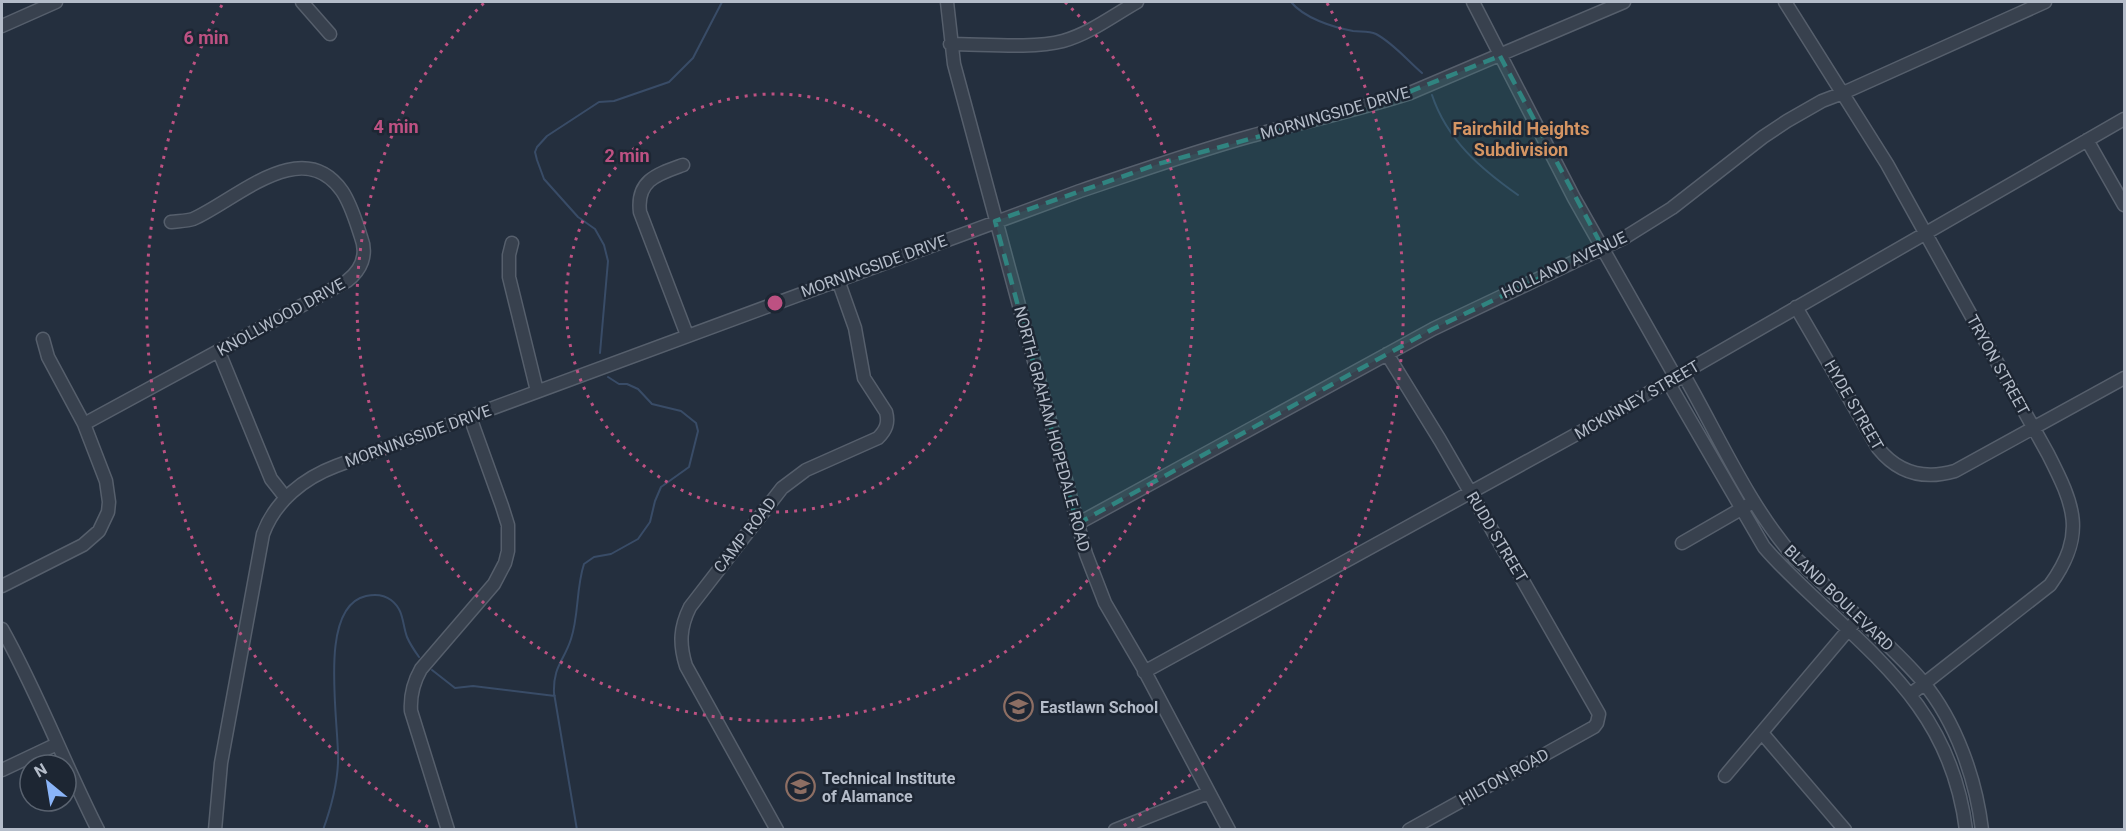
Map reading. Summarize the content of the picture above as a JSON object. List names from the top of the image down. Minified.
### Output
{"streets":{"street":["MORNINGSIDE DRIVE","HOLLAND AVENUE","KNOLLWOOD DRIVE","TRYON STREET","MCKINNEY STREET","HYDE STREET","NORTH GRAHAM HOPEDALE ROAD","CAMP ROAD","RUDD STREET","BLAND BOULEVARD","HILTON ROAD"]},"crossings":[["MORNINGSIDE DRIVE","NORTH GRAHAM HOPEDALE ROAD"],["MORNINGSIDE DRIVE","CAMP ROAD"],["MORNINGSIDE DRIVE","BLAND BOULEVARD"],["HOLLAND AVENUE","TRYON STREET"],["HOLLAND AVENUE","NORTH GRAHAM HOPEDALE ROAD"],["HOLLAND AVENUE","RUDD STREET"],["HOLLAND AVENUE","BLAND BOULEVARD"],["TRYON STREET","MCKINNEY STREET"],["TRYON STREET","HYDE STREET"],["TRYON STREET","BLAND BOULEVARD"],["MCKINNEY STREET","HYDE STREET"],["MCKINNEY STREET","NORTH GRAHAM HOPEDALE ROAD"],["MCKINNEY STREET","RUDD STREET"],["MCKINNEY STREET","BLAND BOULEVARD"],["RUDD STREET","HILTON ROAD"]],"districts":["Fairchild Heights Subdivision"],"places":{"school or university":["Eastlawn School","Technical Institute of Alamance"]},"north":"top left","rings":["6 min","4 min","2 min"]}
